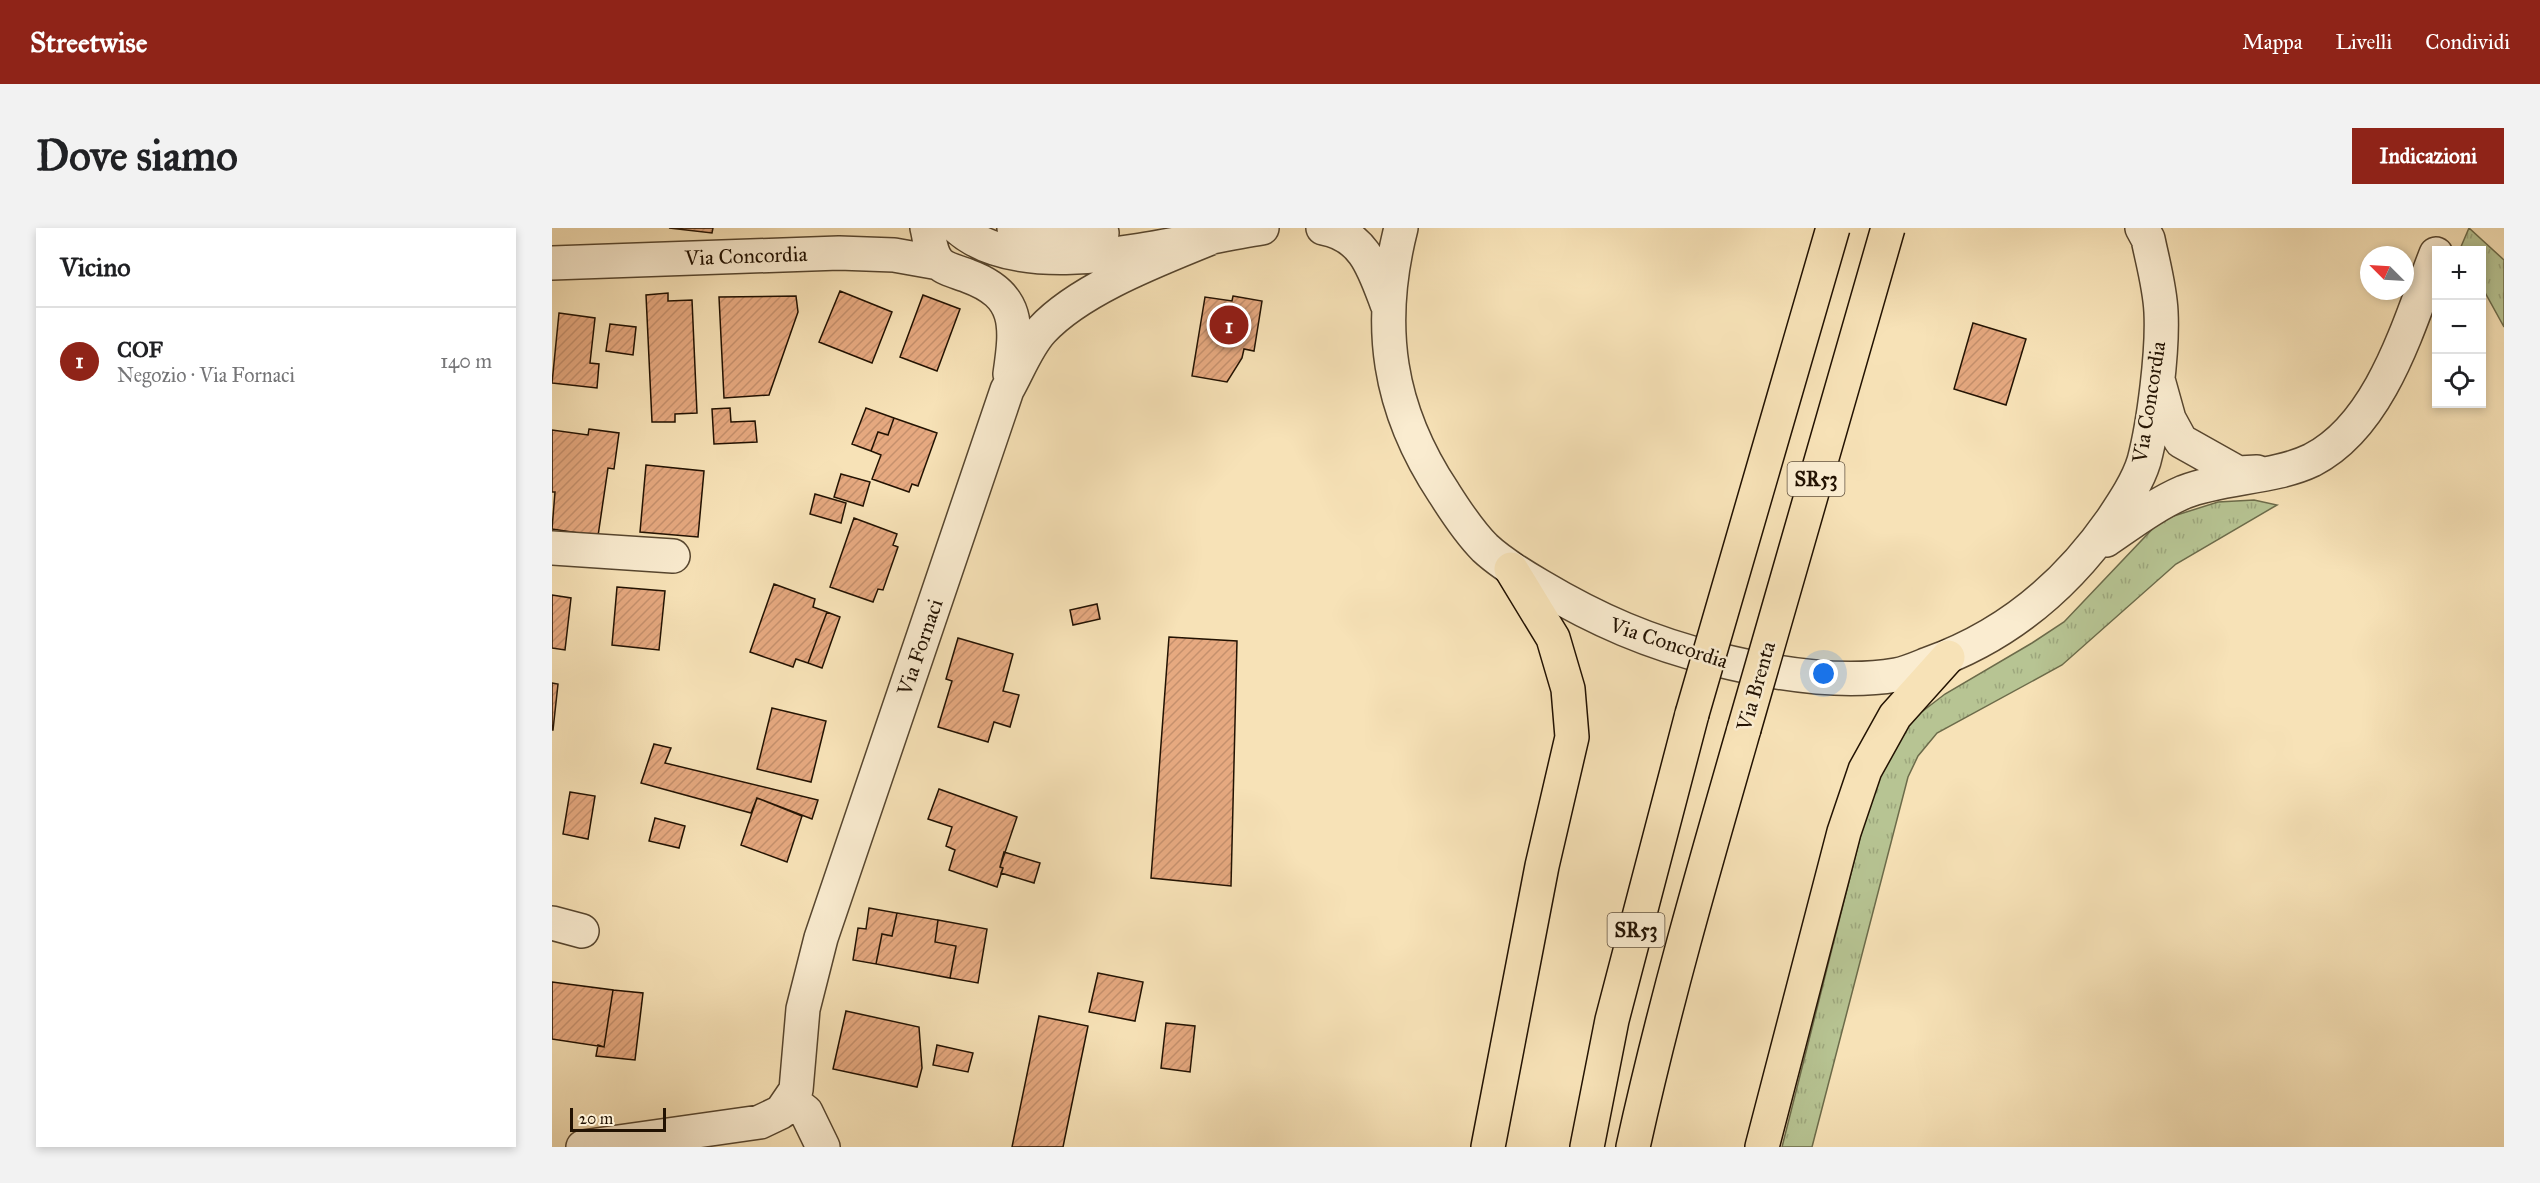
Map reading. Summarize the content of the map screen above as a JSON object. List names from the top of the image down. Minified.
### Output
{"streets":{"highway":["SR53","Via Brenta"],"street":["Via Concordia","Via Fornaci"]},"crossings":[["Via Concordia","Via Fornaci"]],"scale_bar":"20 m","north":"top left","page":{"header":"Streetwise","nav":["Mappa","Livelli","Condividi"],"buttons":"Indicazioni","title":"Dove siamo","heading":"Vicino","map_buttons":["+","−"],"pins":"1","list":[{"mark":"1","name":"COF","note":"Negozio · Via Fornaci","value":"140 m"}],"scale":"20 m"}}
